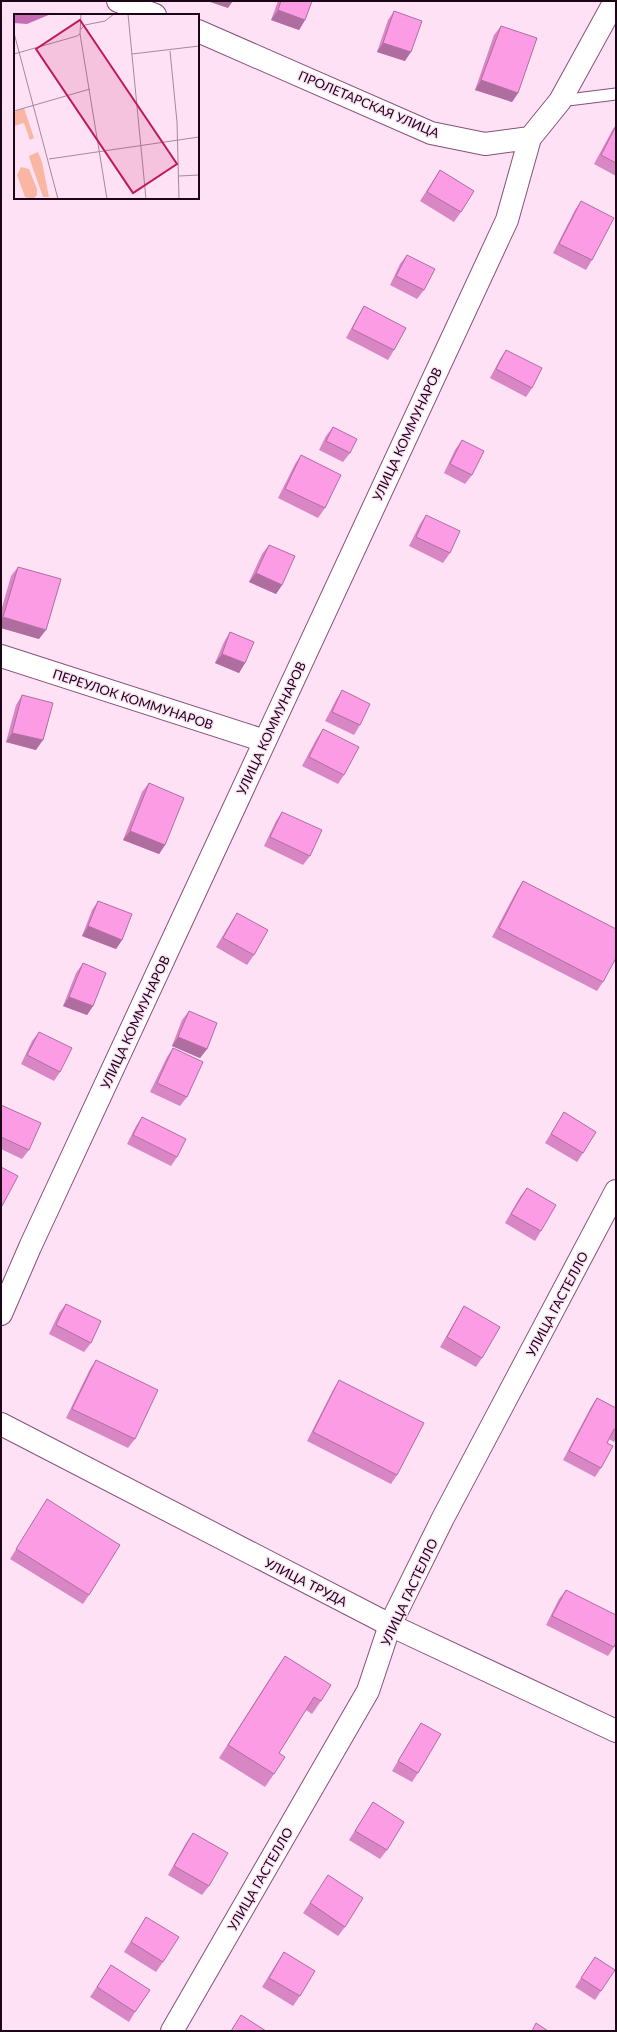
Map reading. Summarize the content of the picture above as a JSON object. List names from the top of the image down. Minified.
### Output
{"streets":{"street":["ПРОЛЕТАРСКАЯ УЛИЦА","УЛИЦА КОММУНАРОВ","ПЕРЕУЛОК КОММУНАРОВ","УЛИЦА ГАСТЕЛЛО","УЛИЦА ТРУДА"]},"crossings":[["ПРОЛЕТАРСКАЯ УЛИЦА","УЛИЦА КОММУНАРОВ"],["УЛИЦА КОММУНАРОВ","ПЕРЕУЛОК КОММУНАРОВ"],["УЛИЦА ГАСТЕЛЛО","УЛИЦА ТРУДА"]]}
